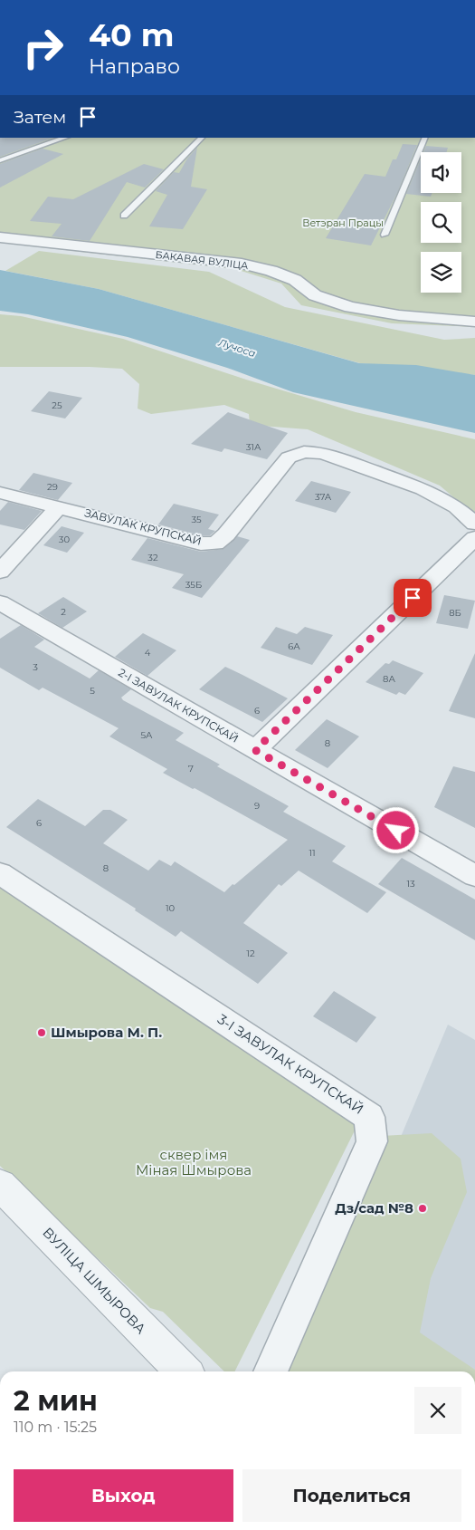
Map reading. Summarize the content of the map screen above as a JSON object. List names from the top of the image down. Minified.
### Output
{"streets":{"street":["БАКАВАЯ ВУЛІЦА","ЗАВУЛАК КРУПСКАЙ","2-І ЗАВУЛАК КРУПСКАЙ","3-І ЗАВУЛАК КРУПСКАЙ","ВУЛІЦА ШМЫРОВА"]},"water":["Лучоса"],"parks":["Ветэран Працы","сквер імя Міная Шмырова"],"places":["Шмырова М. П.","Дз/сад №8"],"house_numbers":["25","31А","29","37А","35","30","32","35Б","2","8Б","6А","4","3","8А","5","6","5А","8","7","9","6","11","8","13","10","12"],"page":{"turn":["40 m","Направо"],"then":"Затем","heading":["2 мин","110 m · 15:25"],"buttons":["Выход","Поделиться"]}}
